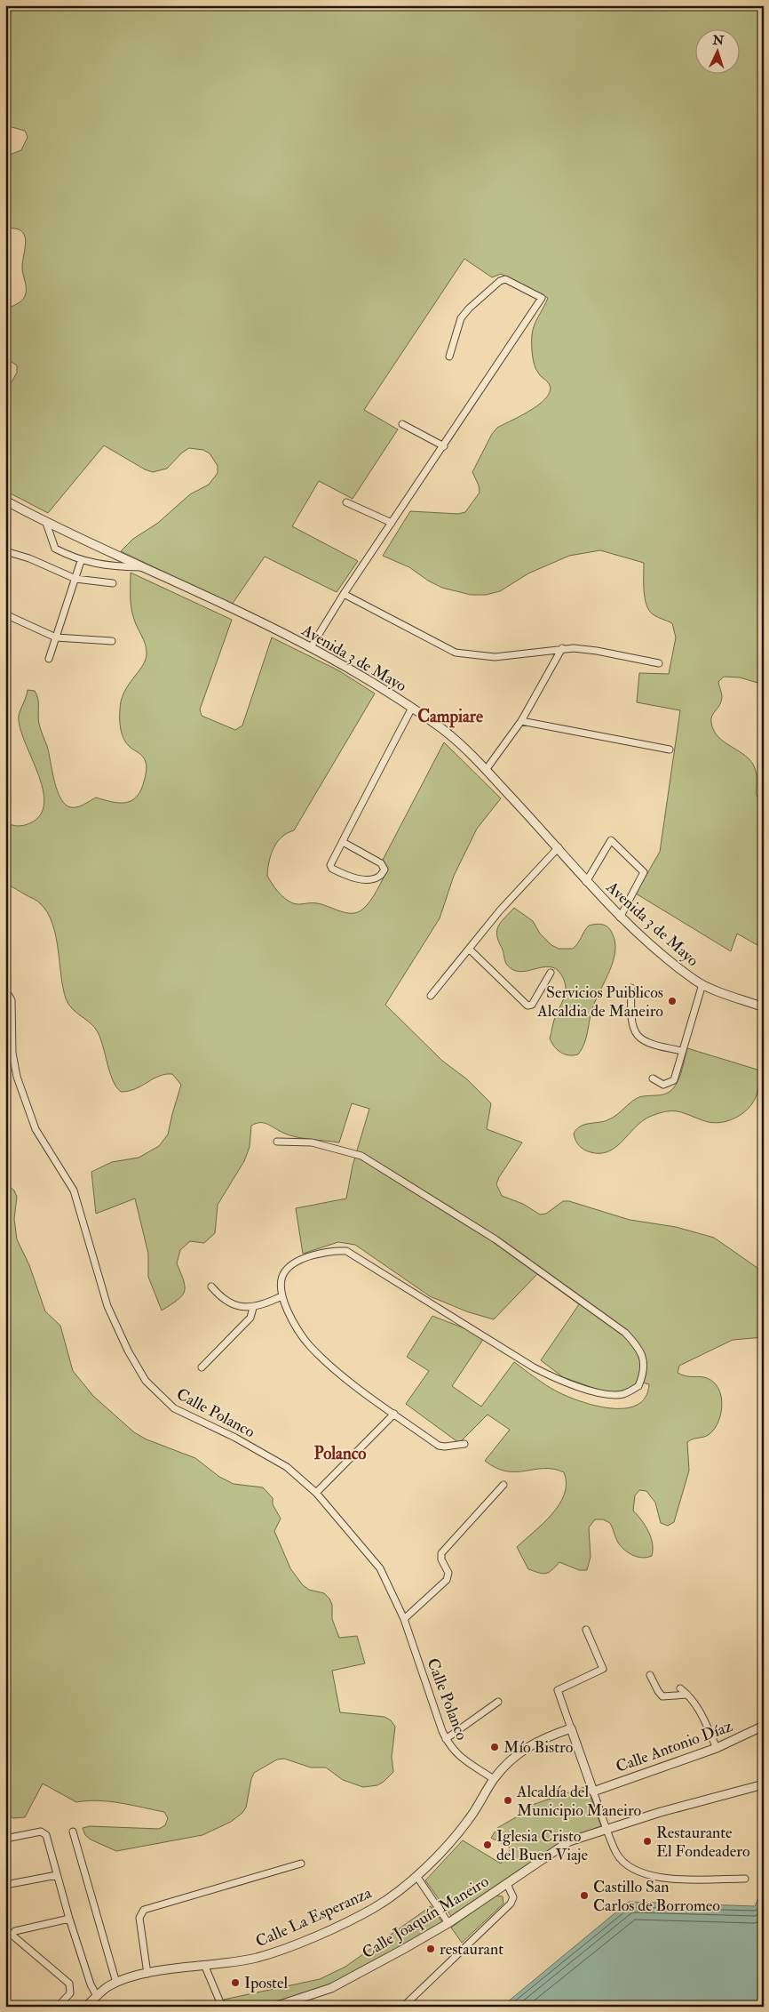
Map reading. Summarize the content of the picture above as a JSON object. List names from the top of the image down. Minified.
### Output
{"streets":{"street":["Avenida 3 de Mayo","Calle Polanco","Calle Antonio Díaz","Calle La Esperanza","Calle Joaquín Maneiro"]},"crossings":[["Calle Polanco","Calle La Esperanza"]],"districts":["Campiare","Polanco"],"places":["Servicios Puiblicos Alcaldia de Maneiro","Mío Bistro","Alcaldía del Municipio Maneiro","Restaurante El Fondeadero","Iglesia Cristo del Buen Viaje","Castillo San Carlos de Borromeo","restaurant","Ipostel"],"north":"top"}
